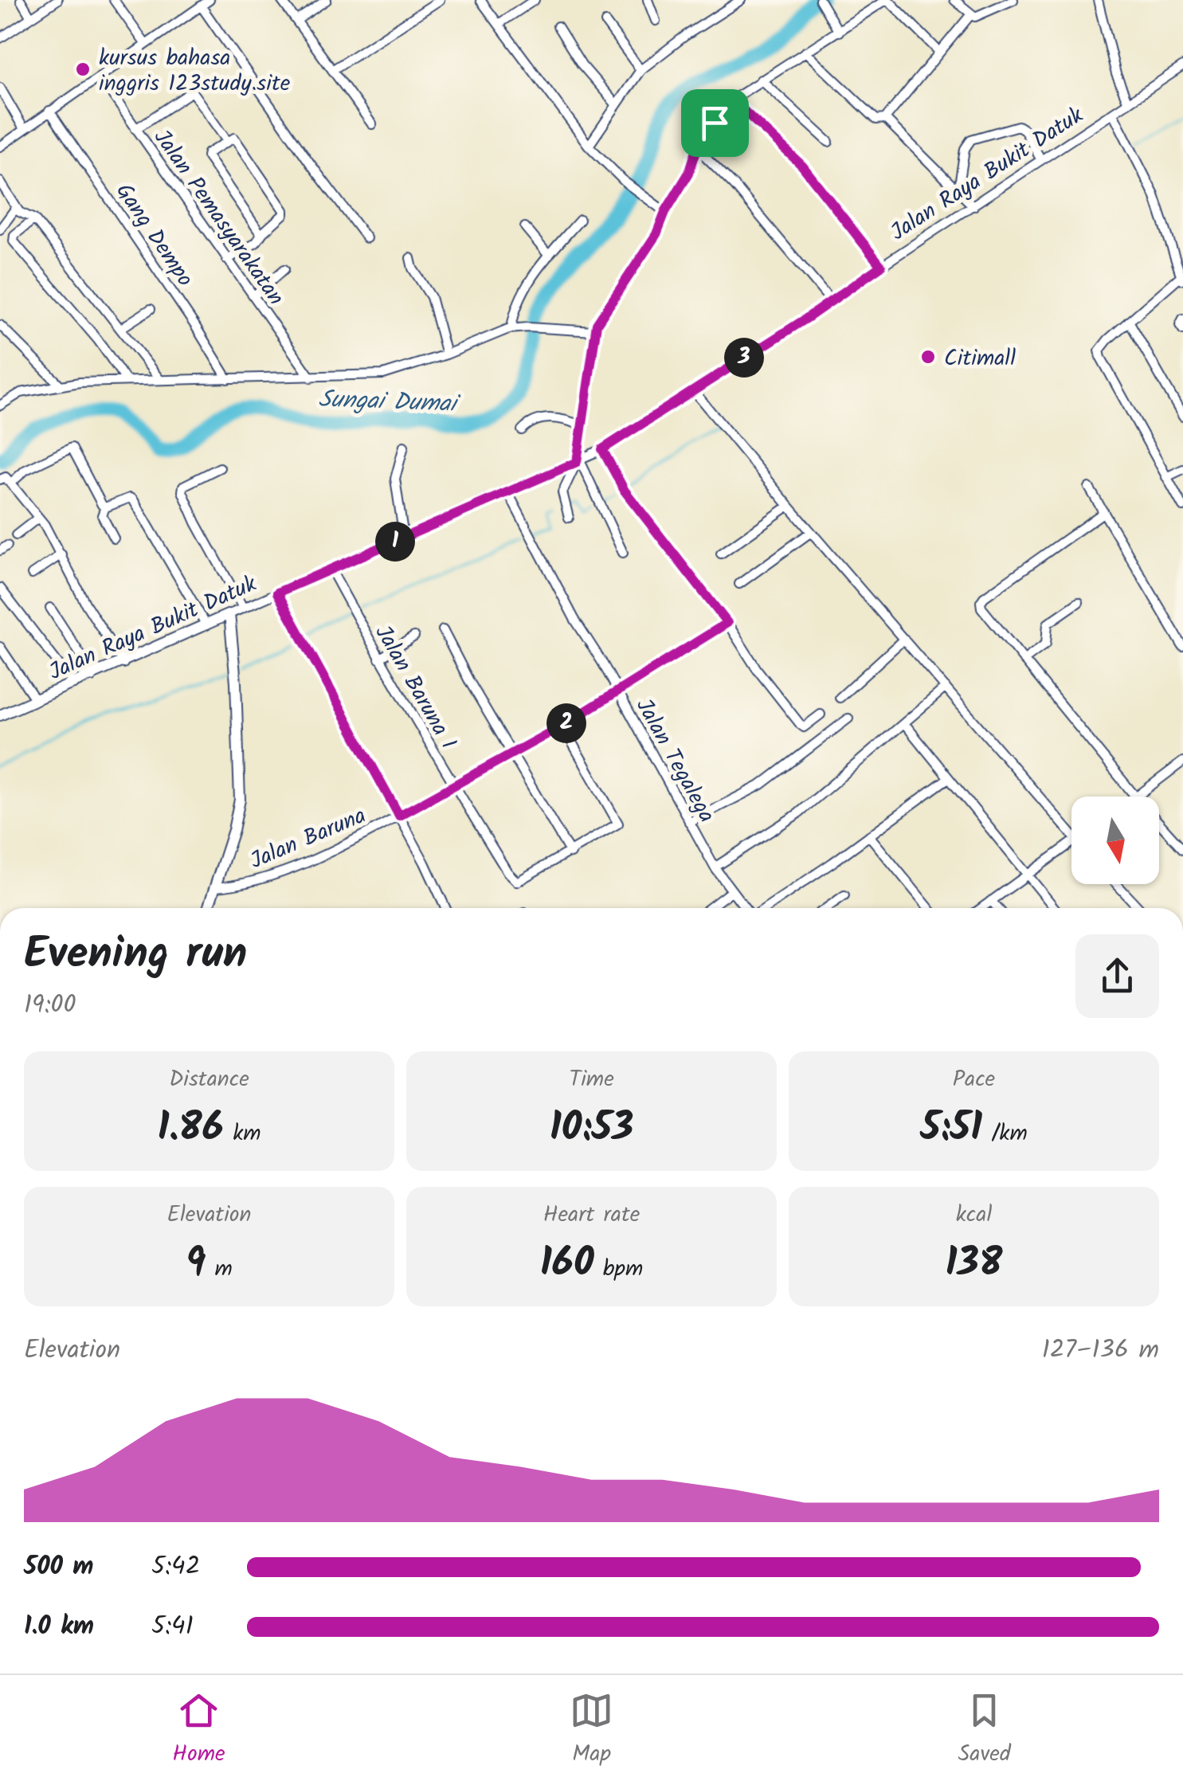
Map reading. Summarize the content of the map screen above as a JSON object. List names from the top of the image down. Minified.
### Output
{"streets":{"main road":["Jalan Raya Bukit Datuk"],"street":["Jalan Pemasyarakatan","Gang Dempo","Jalan Baruna I","Jalan Tegalega","Jalan Baruna"]},"crossings":[["Jalan Raya Bukit Datuk","Jalan Baruna I"],["Jalan Raya Bukit Datuk","Jalan Tegalega"],["Jalan Baruna I","Jalan Baruna"],["Jalan Tegalega","Jalan Baruna"]],"water":["Sungai Dumai"],"places":["kursus bahasa inggris 123study.site","Citimall"],"north":"bottom","page":{"pins":["3","1","2"],"heading":["Evening run","19:00"],"stats":[["Distance","1.86 km"],["Time","10:53"],["Pace","5:51 /km"],["Elevation","9 m"],["Heart rate","160 bpm"],["kcal","138"]],"chart":["Elevation","127–136 m"],"list":[{"name":"500 m","note":"5:42"},{"name":"1.0 km","note":"5:41"}],"tabs":["Home","Map","Saved"]}}
